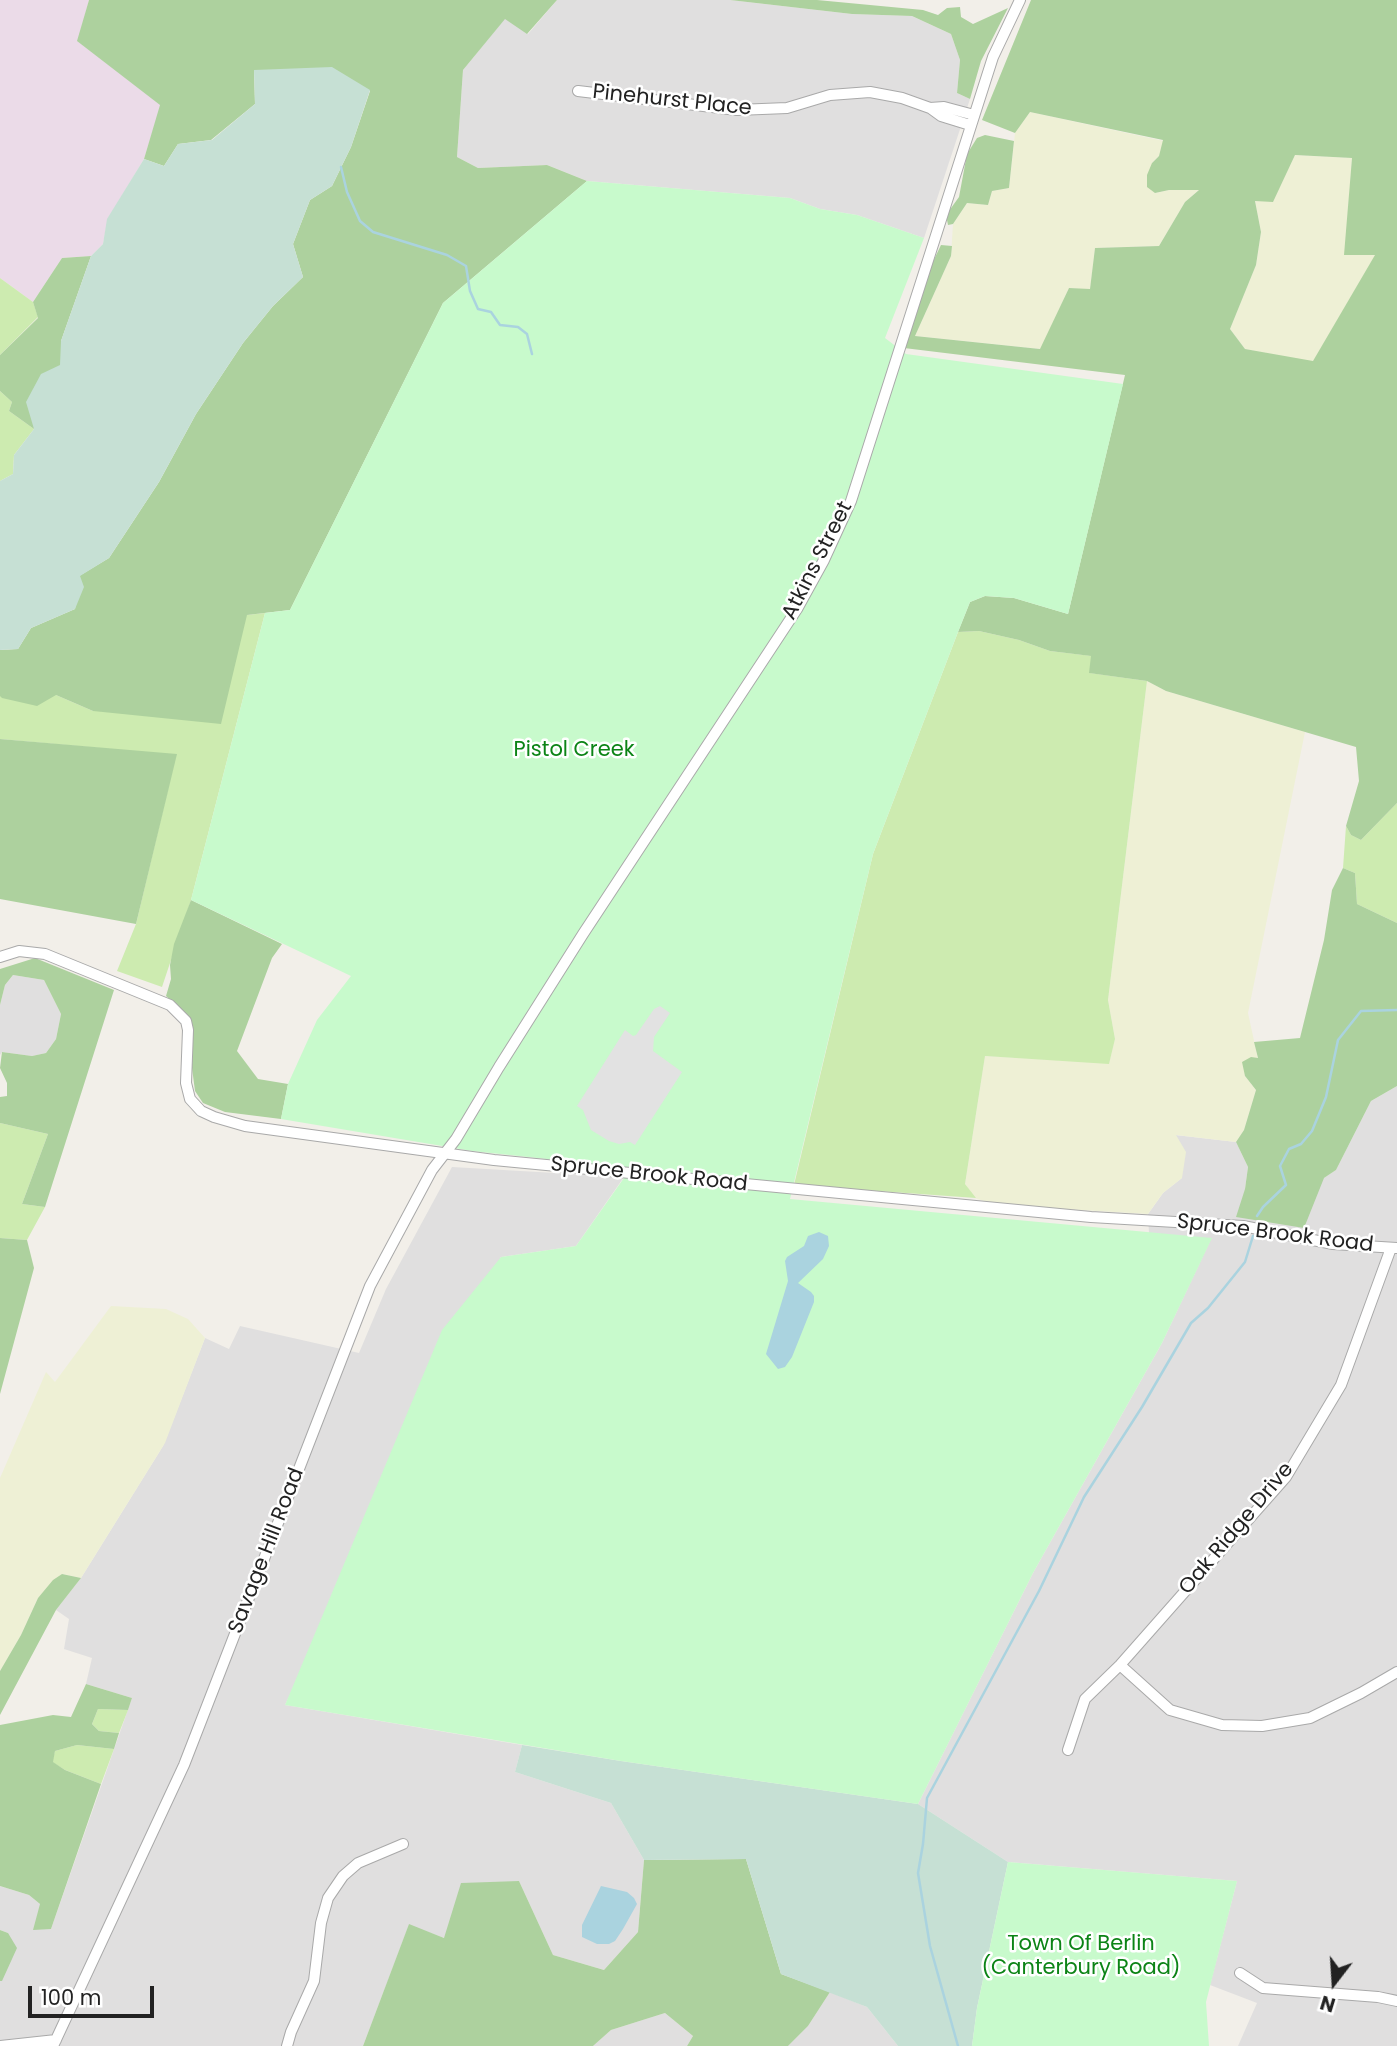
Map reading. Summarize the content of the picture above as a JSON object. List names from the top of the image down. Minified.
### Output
{"streets":{"street":["Pinehurst Place","Atkins Street","Spruce Brook Road","Oak Ridge Drive","Savage Hill Road"]},"crossings":[["Pinehurst Place","Atkins Street"],["Atkins Street","Savage Hill Road"],["Spruce Brook Road","Oak Ridge Drive"],["Spruce Brook Road","Savage Hill Road"]],"parks":["Pistol Creek","Town Of Berlin (Canterbury Road)"],"scale_bar":"100 m","north":"bottom"}
